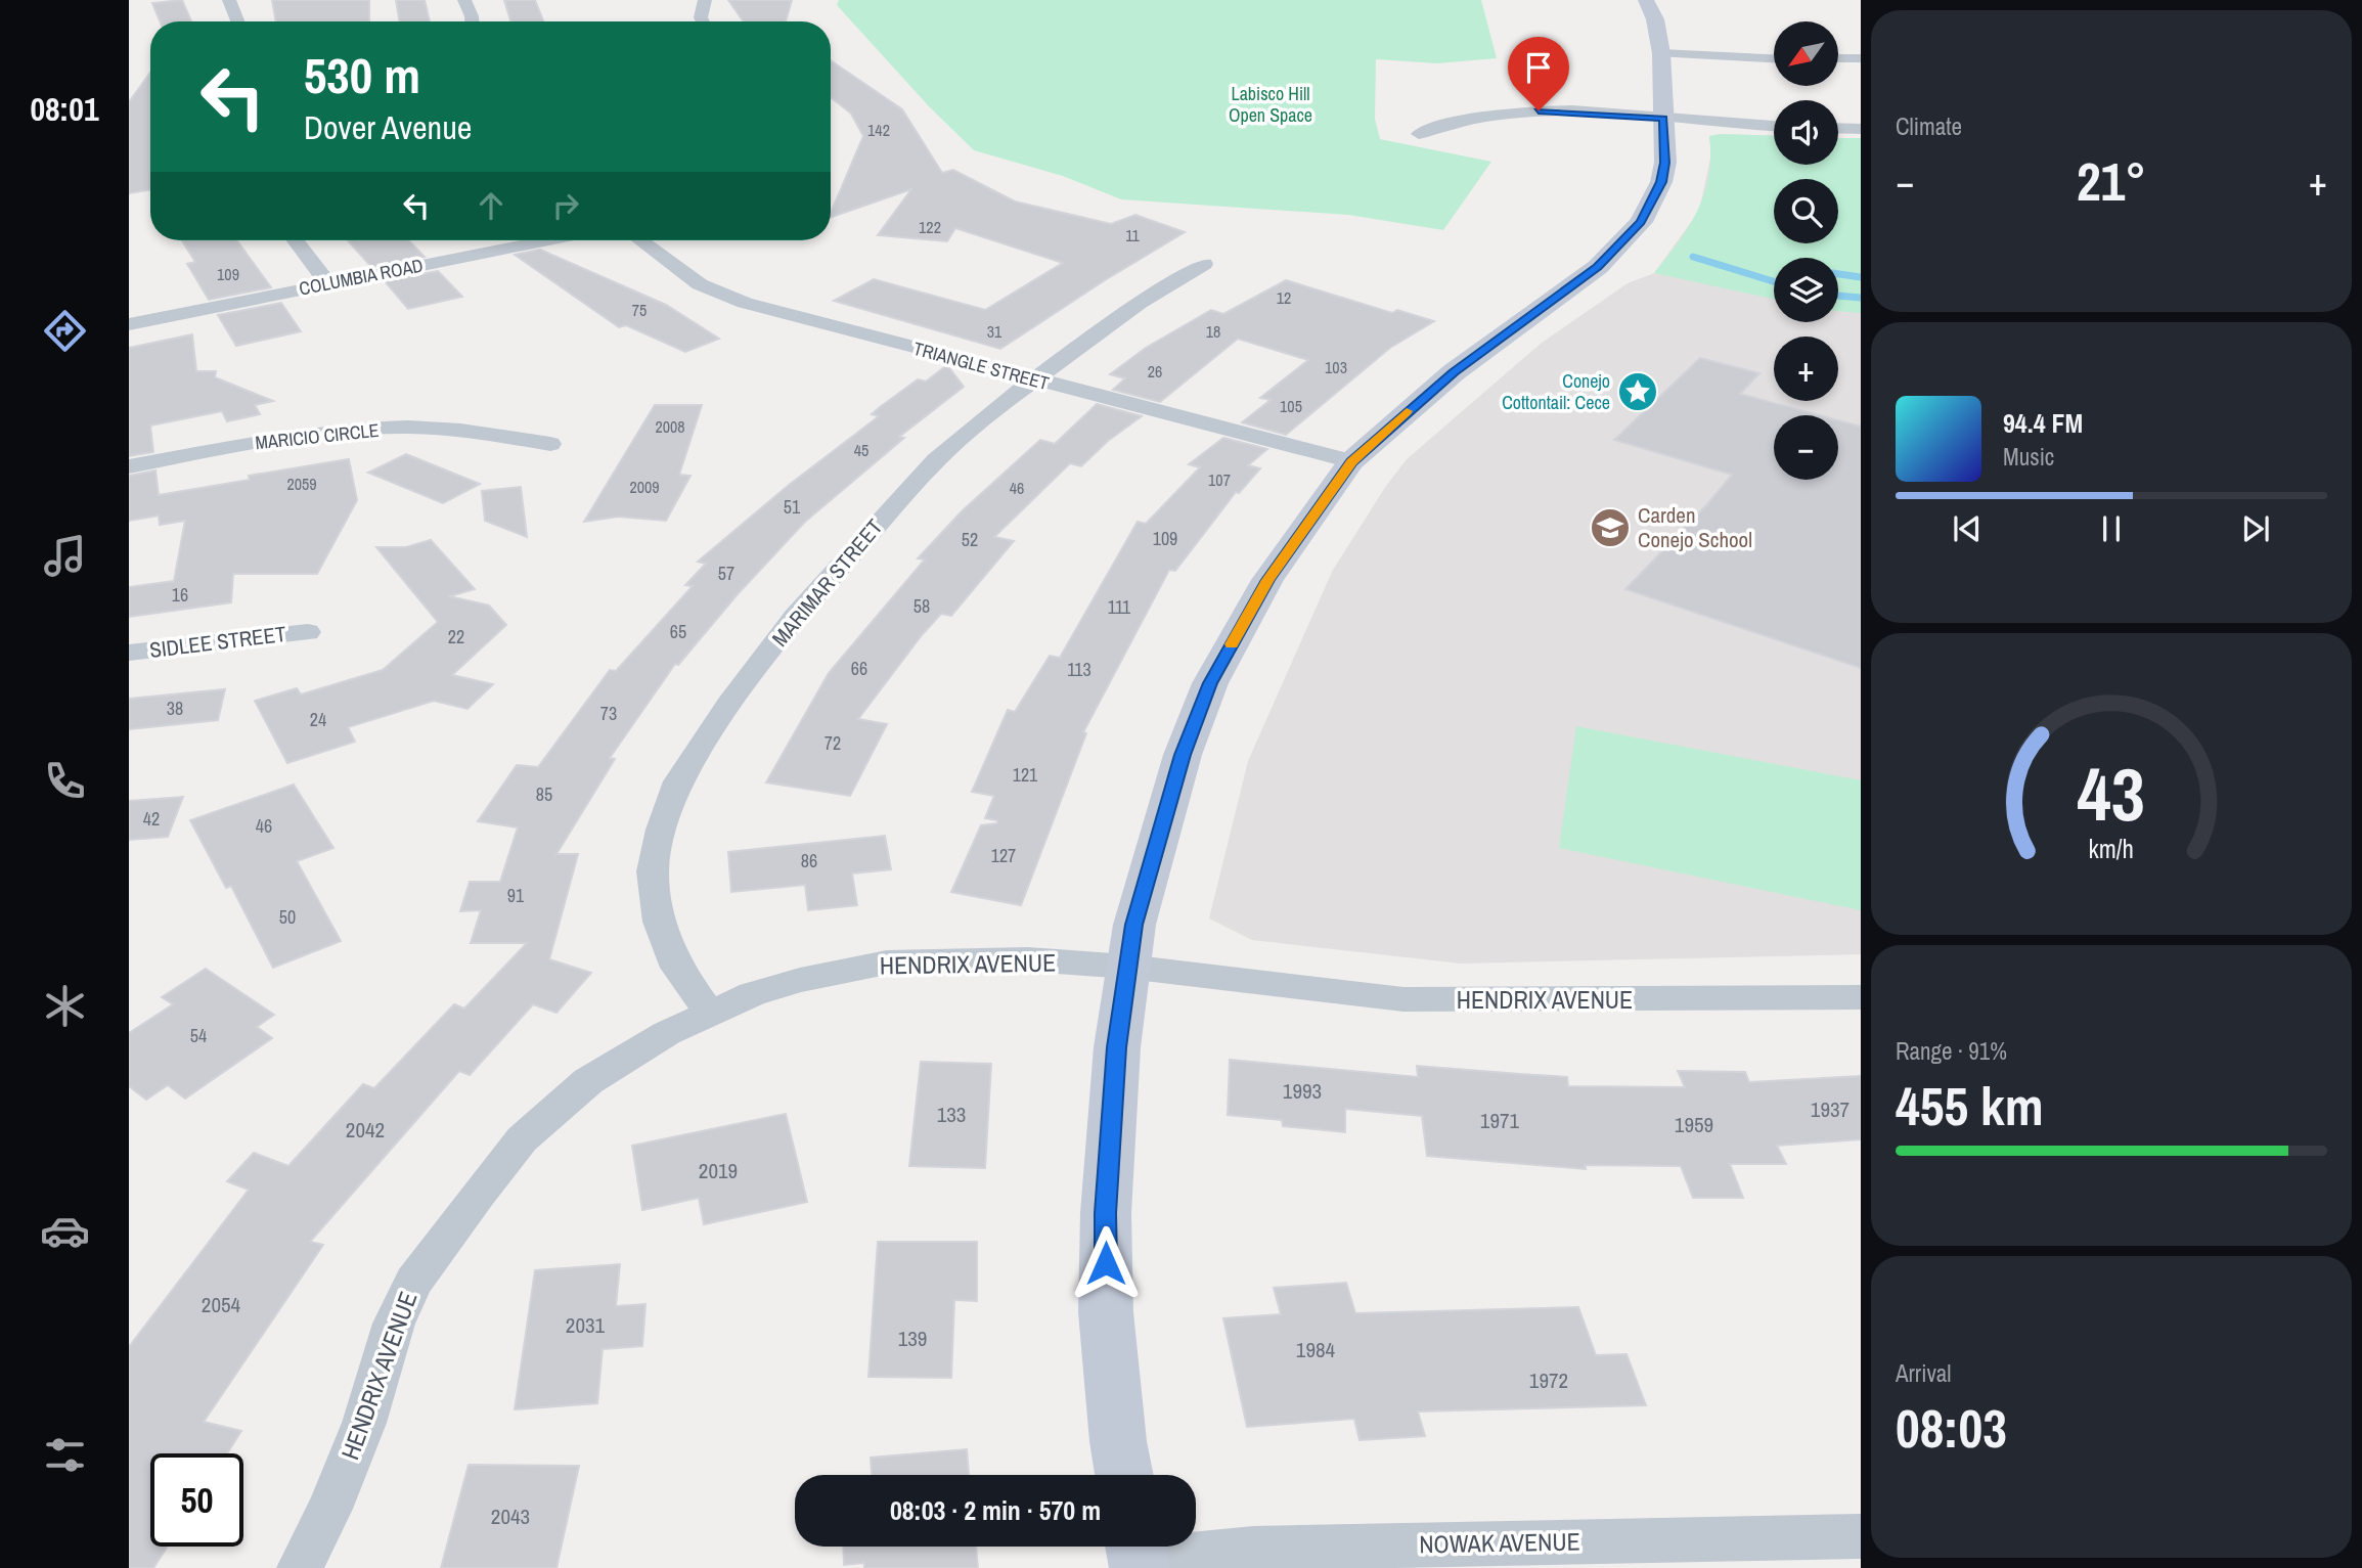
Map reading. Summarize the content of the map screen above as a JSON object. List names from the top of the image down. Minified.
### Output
{"streets":{"street":["COLUMBIA ROAD","TRIANGLE STREET","MARICIO CIRCLE","MARIMAR STREET","SIDLEE STREET","HENDRIX AVENUE","NOWAK AVENUE"]},"crossings":[["TRIANGLE STREET","MARIMAR STREET"],["MARIMAR STREET","HENDRIX AVENUE"]],"parks":["Labisco Hill Open Space"],"places":{"place":["Conejo Cottontail: Cece"],"school or university":["Carden Conejo School"]},"house_numbers":["142","122","11","109","12","75","31","18","103","26","105","2008","45","107","2059","2009","46","51","109","52","57","16","58","111","65","22","66","113","38","73","24","72","121","85","42","46","127","86","91","50","54","1993","1937","133","1971","1959","2042","2019","2054","2031","139","1984","1972","2043"],"north":"bottom left","page":{"tabs":"08:01","tile":["Climate",["Range · 91%","455 km"],["Arrival","08:03"]],"map_buttons":["+","−"],"turn":["530 m","Dover Avenue"],"heat":["−","21°","+"],"song":["94.4 FM","Music"],"limit":"50","trip":"08:03 · 2 min · 570 m","gauge":["43","km/h"]}}
